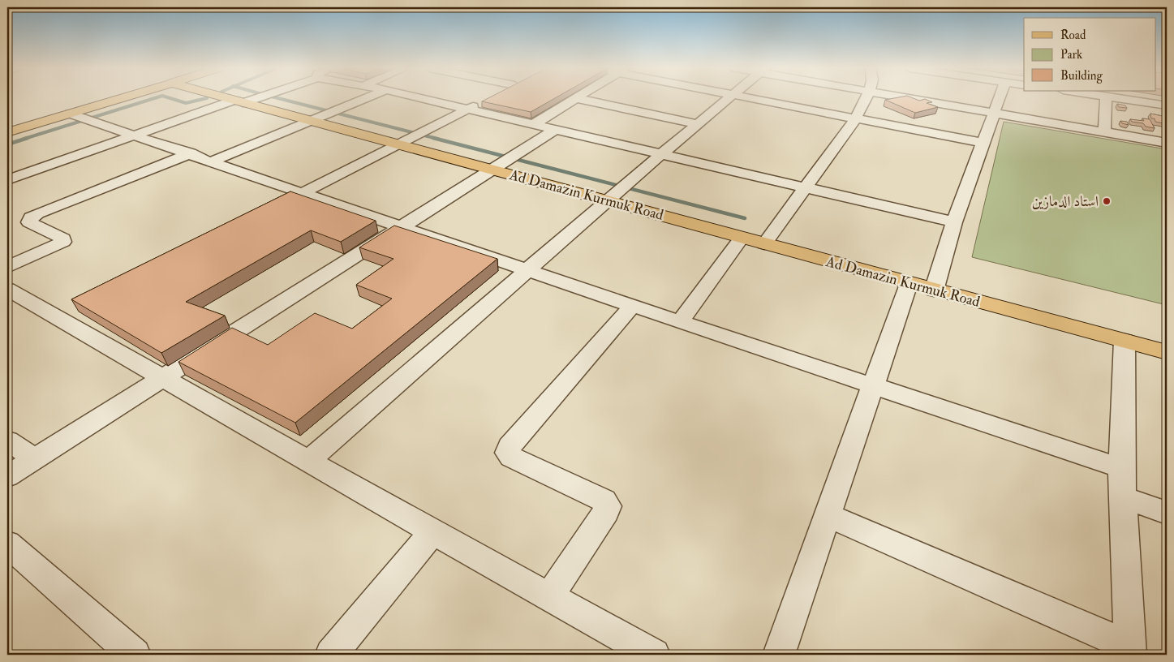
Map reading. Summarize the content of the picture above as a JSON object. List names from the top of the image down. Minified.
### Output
{"streets":{"main road":["Ad Damazin Kurmuk Road"]},"places":["استاد الدمازين"],"legend":["Road","Park","Building"]}
